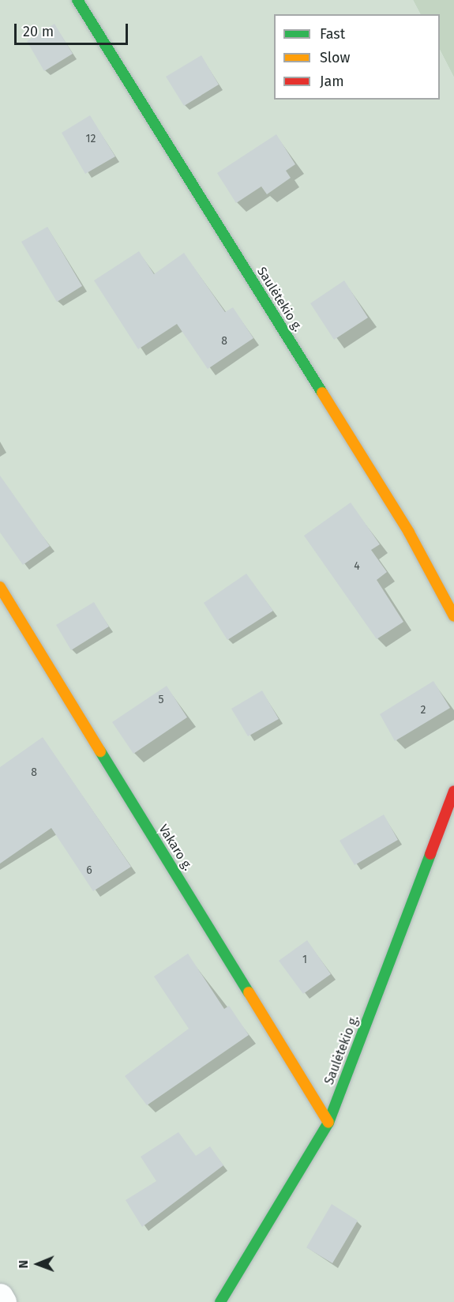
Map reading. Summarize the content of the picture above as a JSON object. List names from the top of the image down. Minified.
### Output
{"streets":{"street":["Saulėtekio g.","Vakaro g."]},"crossings":[["Saulėtekio g.","Vakaro g."]],"house_numbers":["12","8","4","5","2","8","6","1"],"legend":["Fast","Slow","Jam"],"scale_bar":"20 m","north":"left"}
